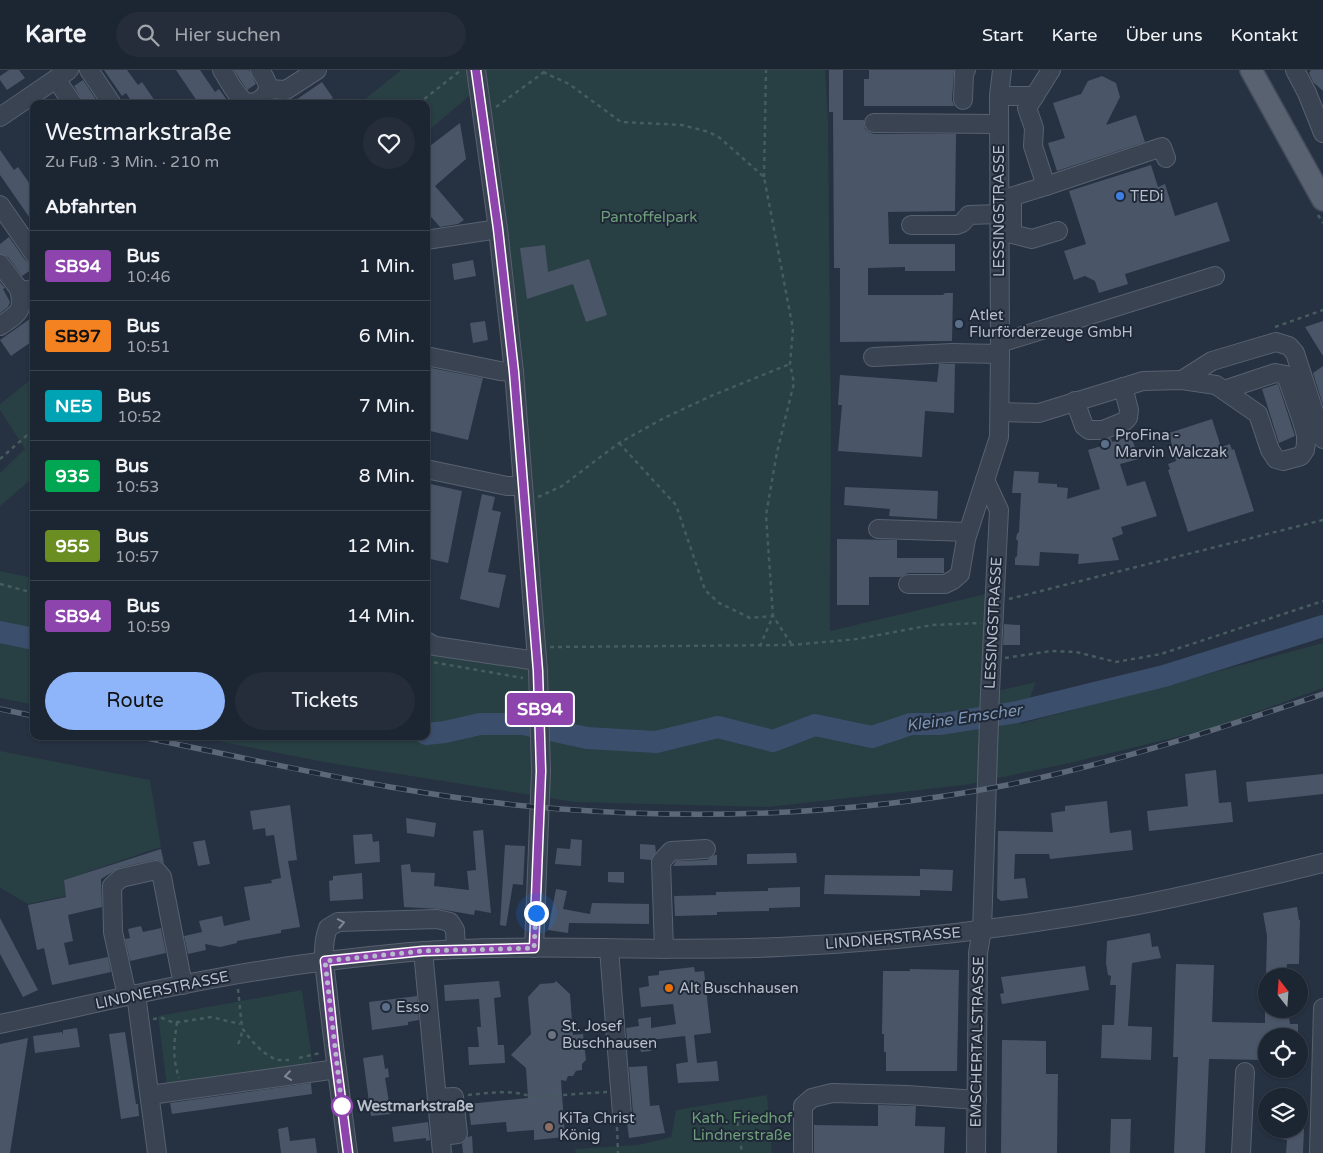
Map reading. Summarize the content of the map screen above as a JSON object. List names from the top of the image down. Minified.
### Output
{"streets":{"street":["LESSINGSTRASSE","LINDNERSTRASSE","EMSCHERTALSTRASSE"]},"crossings":[["LESSINGSTRASSE","LINDNERSTRASSE"],["LESSINGSTRASSE","EMSCHERTALSTRASSE"],["LINDNERSTRASSE","EMSCHERTALSTRASSE"]],"water":["Kleine Emscher"],"parks":["Pantoffelpark","Kath. Friedhof Lindnerstraße"],"places":["TEDi","Atlet Flurförderzeuge GmbH","ProFina - Marvin Walczak","Alt Buschhausen","Esso","St. Josef Buschhausen","Westmarkstraße","KiTa Christ König"],"lines":["bus line SB94"],"north":"top","page":{"header":"Karte","search":"Hier suchen","nav":["Start","Karte","Über uns","Kontakt"],"on_map":"SB94","heading":[["Westmarkstraße","Zu Fuß · 3 Min. · 210 m"],"Abfahrten"],"list":[{"mark":"SB94","name":"Bus","note":"10:46","value":"1 Min."},{"mark":"SB97","name":"Bus","note":"10:51","value":"6 Min."},{"mark":"NE5","name":"Bus","note":"10:52","value":"7 Min."},{"mark":"935","name":"Bus","note":"10:53","value":"8 Min."},{"mark":"955","name":"Bus","note":"10:57","value":"12 Min."},{"mark":"SB94","name":"Bus","note":"10:59","value":"14 Min."}],"buttons":["Route","Tickets"]}}
